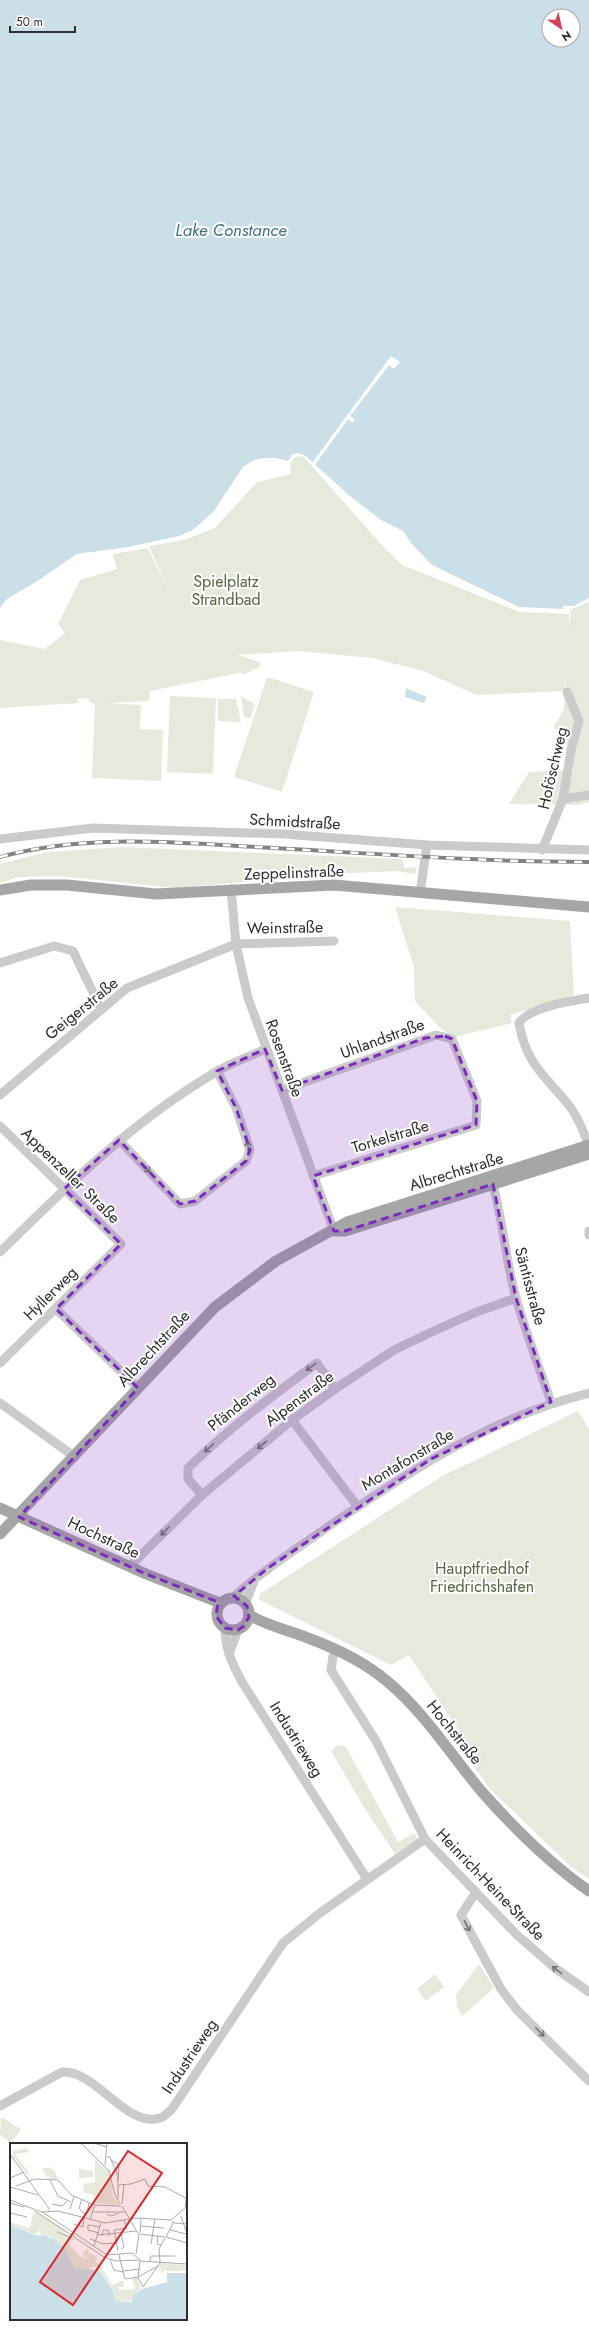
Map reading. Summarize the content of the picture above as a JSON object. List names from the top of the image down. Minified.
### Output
{"streets":{"main road":["Zeppelinstraße","Albrechtstraße","Hochstraße"],"street":["Hoföschweg","Schmidstraße","Weinstraße","Geigerstraße","Uhlandstraße","Rosenstraße","Torkelstraße","Appenzeller Straße","Säntisstraße","Hyllerweg","Alpenstraße","Pfänderweg","Montafonstraße","Industrieweg","Heinrich-Heine-Straße"]},"crossings":[["Hoföschweg","Schmidstraße"],["Zeppelinstraße","Rosenstraße"],["Weinstraße","Geigerstraße"],["Weinstraße","Rosenstraße"],["Geigerstraße","Rosenstraße"],["Uhlandstraße","Rosenstraße"],["Uhlandstraße","Torkelstraße"],["Rosenstraße","Torkelstraße"],["Rosenstraße","Albrechtstraße"],["Albrechtstraße","Säntisstraße"],["Albrechtstraße","Hochstraße"],["Appenzeller Straße","Hyllerweg"],["Säntisstraße","Alpenstraße"],["Säntisstraße","Montafonstraße"],["Alpenstraße","Pfänderweg"],["Alpenstraße","Hochstraße"],["Montafonstraße","Hochstraße"],["Montafonstraße","Industrieweg"],["Hochstraße","Industrieweg"],["Hochstraße","Heinrich-Heine-Straße"],["Industrieweg","Heinrich-Heine-Straße"]],"one_way":["Alpenstraße"],"water":["Lake Constance"],"parks":["Spielplatz Strandbad","Hauptfriedhof Friedrichshafen"],"scale_bar":"50 m","north":"bottom right"}
